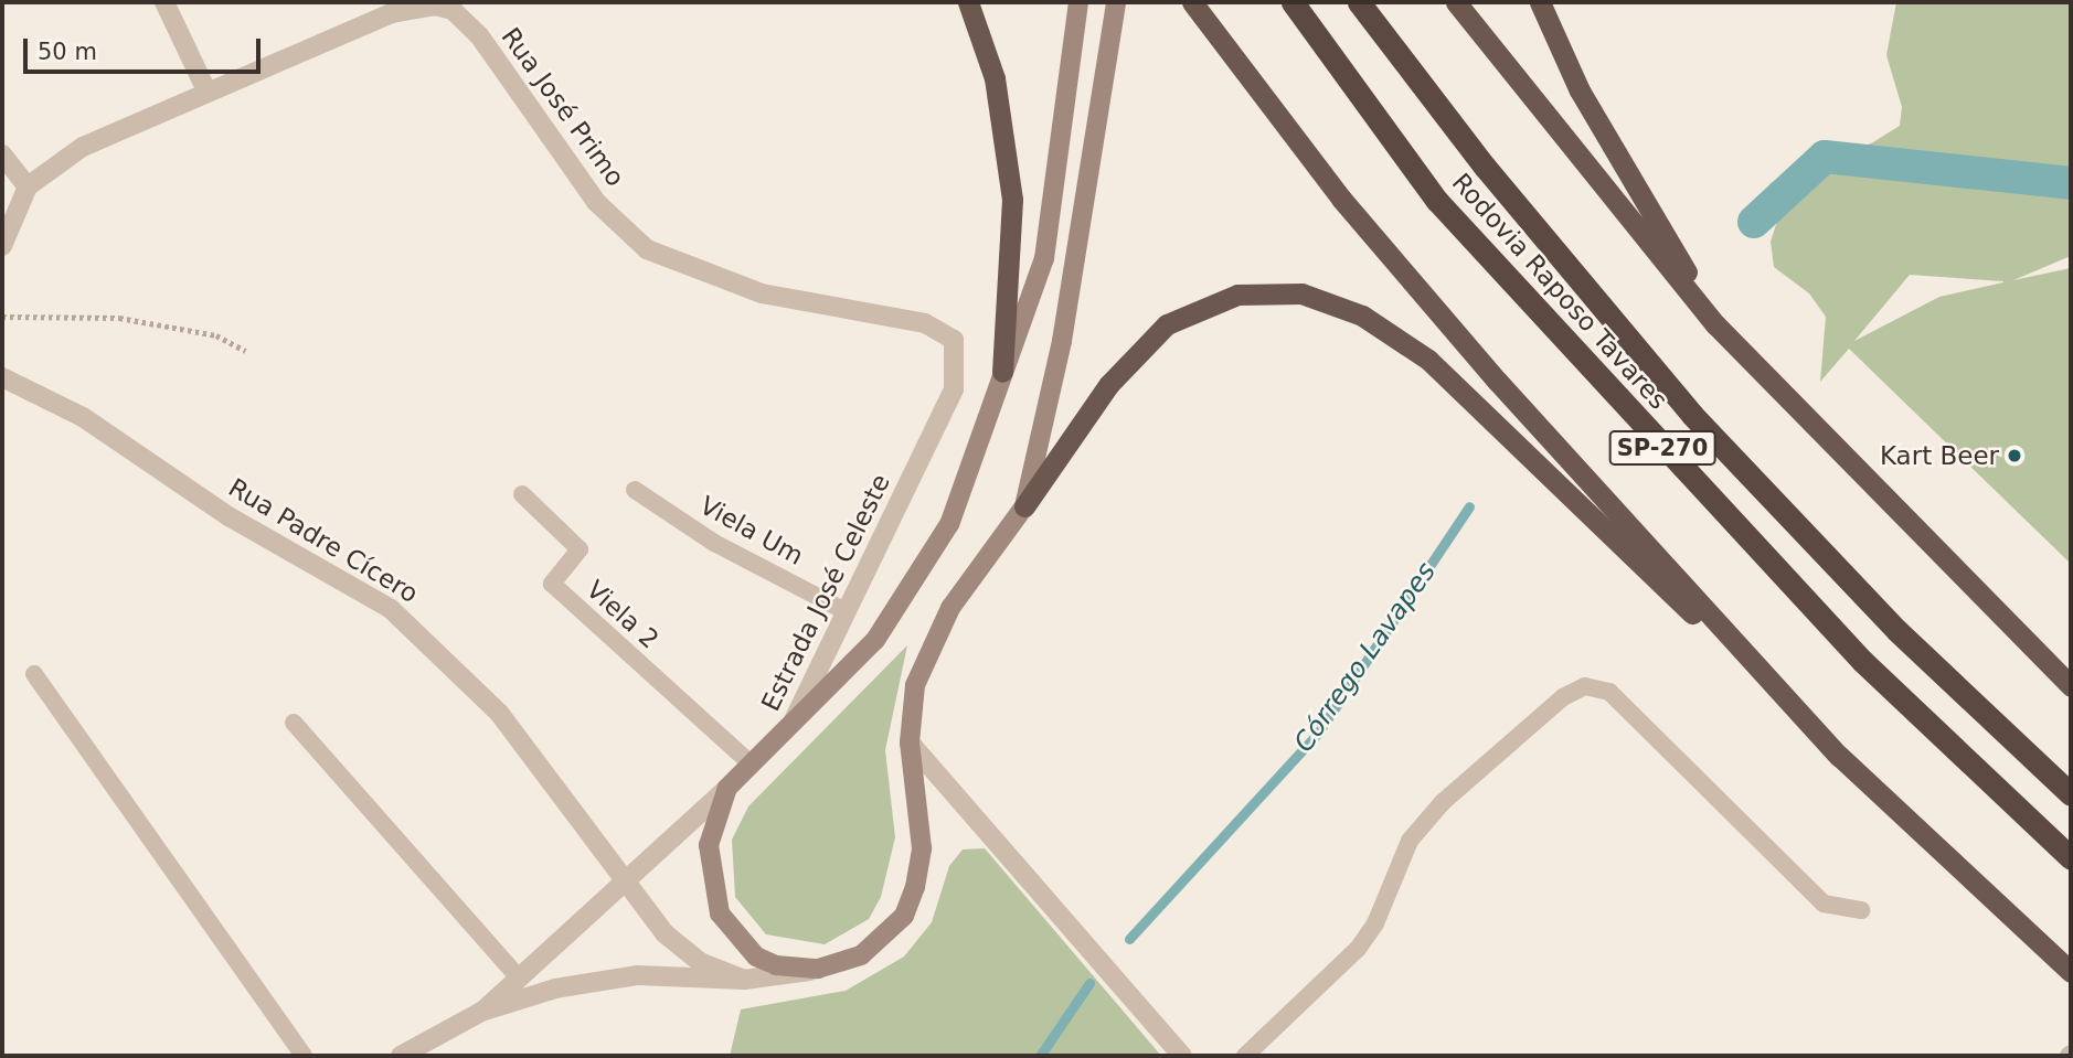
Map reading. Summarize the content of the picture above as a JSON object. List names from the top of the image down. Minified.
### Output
{"streets":{"highway":["Rodovia Raposo Tavares","SP-270"],"main road":["Estrada José Celeste"],"street":["Rua José Primo","Rua Padre Cícero"],"lane":["Viela Um","Viela 2"]},"crossings":[["Rua José Primo","Estrada José Celeste"],["Viela Um","Estrada José Celeste"]],"water":["Córrego Lavapes"],"places":["Kart Beer"],"scale_bar":"50 m"}
